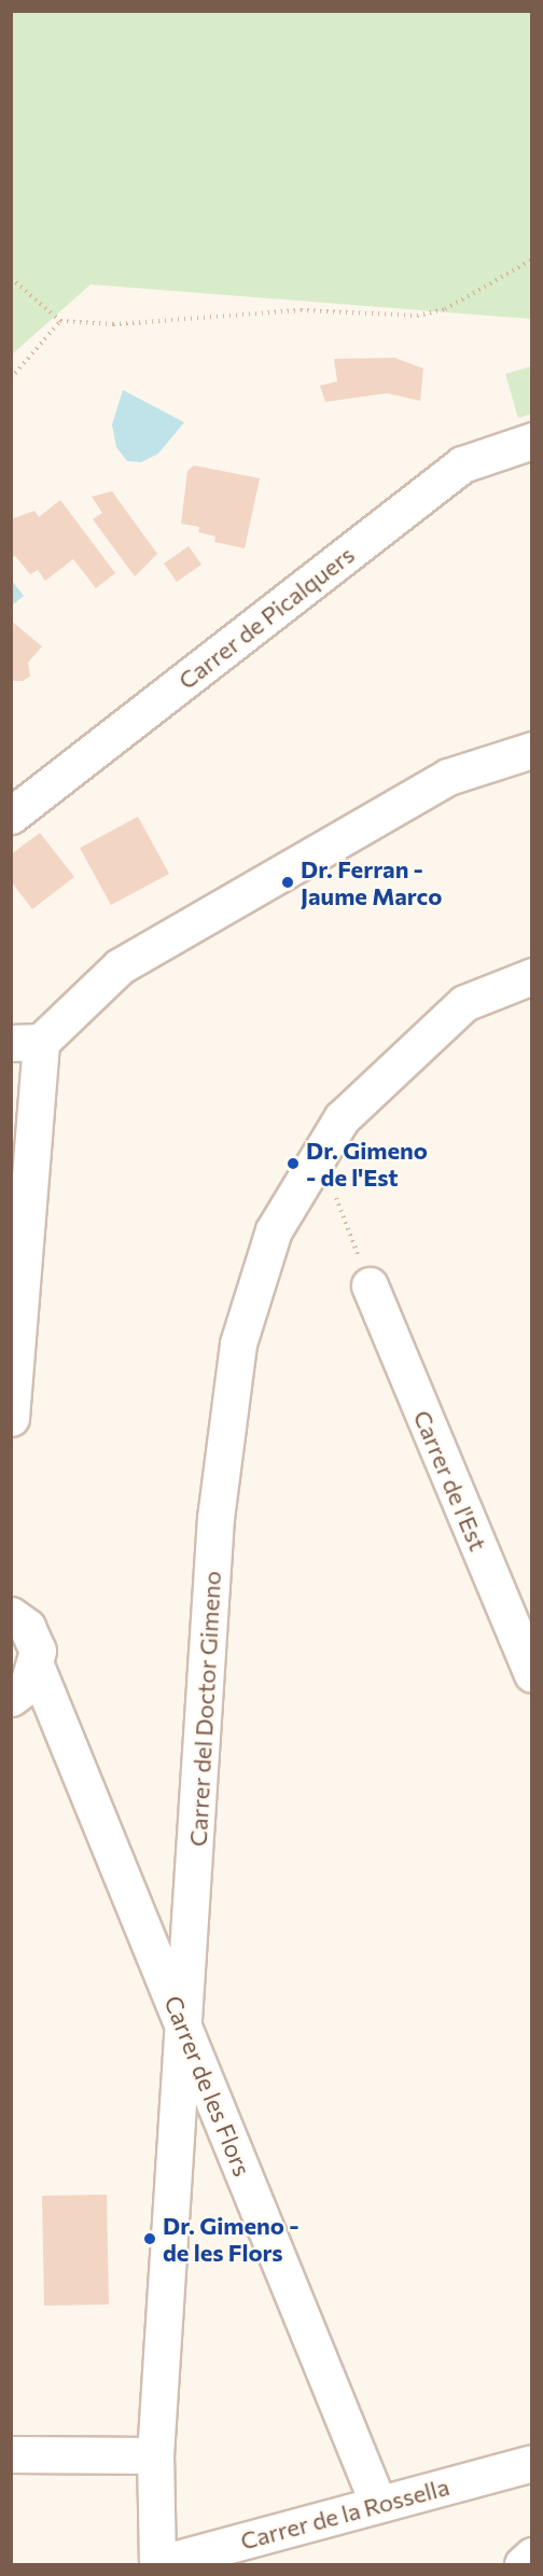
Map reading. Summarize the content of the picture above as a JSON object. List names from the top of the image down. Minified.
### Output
{"streets":{"street":["Carrer de Picalquers","Carrer de l'Est","Carrer del Doctor Gimeno","Carrer de les Flors","Carrer de la Rossella"]},"crossings":[["Carrer del Doctor Gimeno","Carrer de les Flors"],["Carrer del Doctor Gimeno","Carrer de la Rossella"],["Carrer de les Flors","Carrer de la Rossella"]],"places":["Dr. Ferran - Jaume Marco","Dr. Gimeno - de l'Est","Dr. Gimeno - de les Flors"]}
